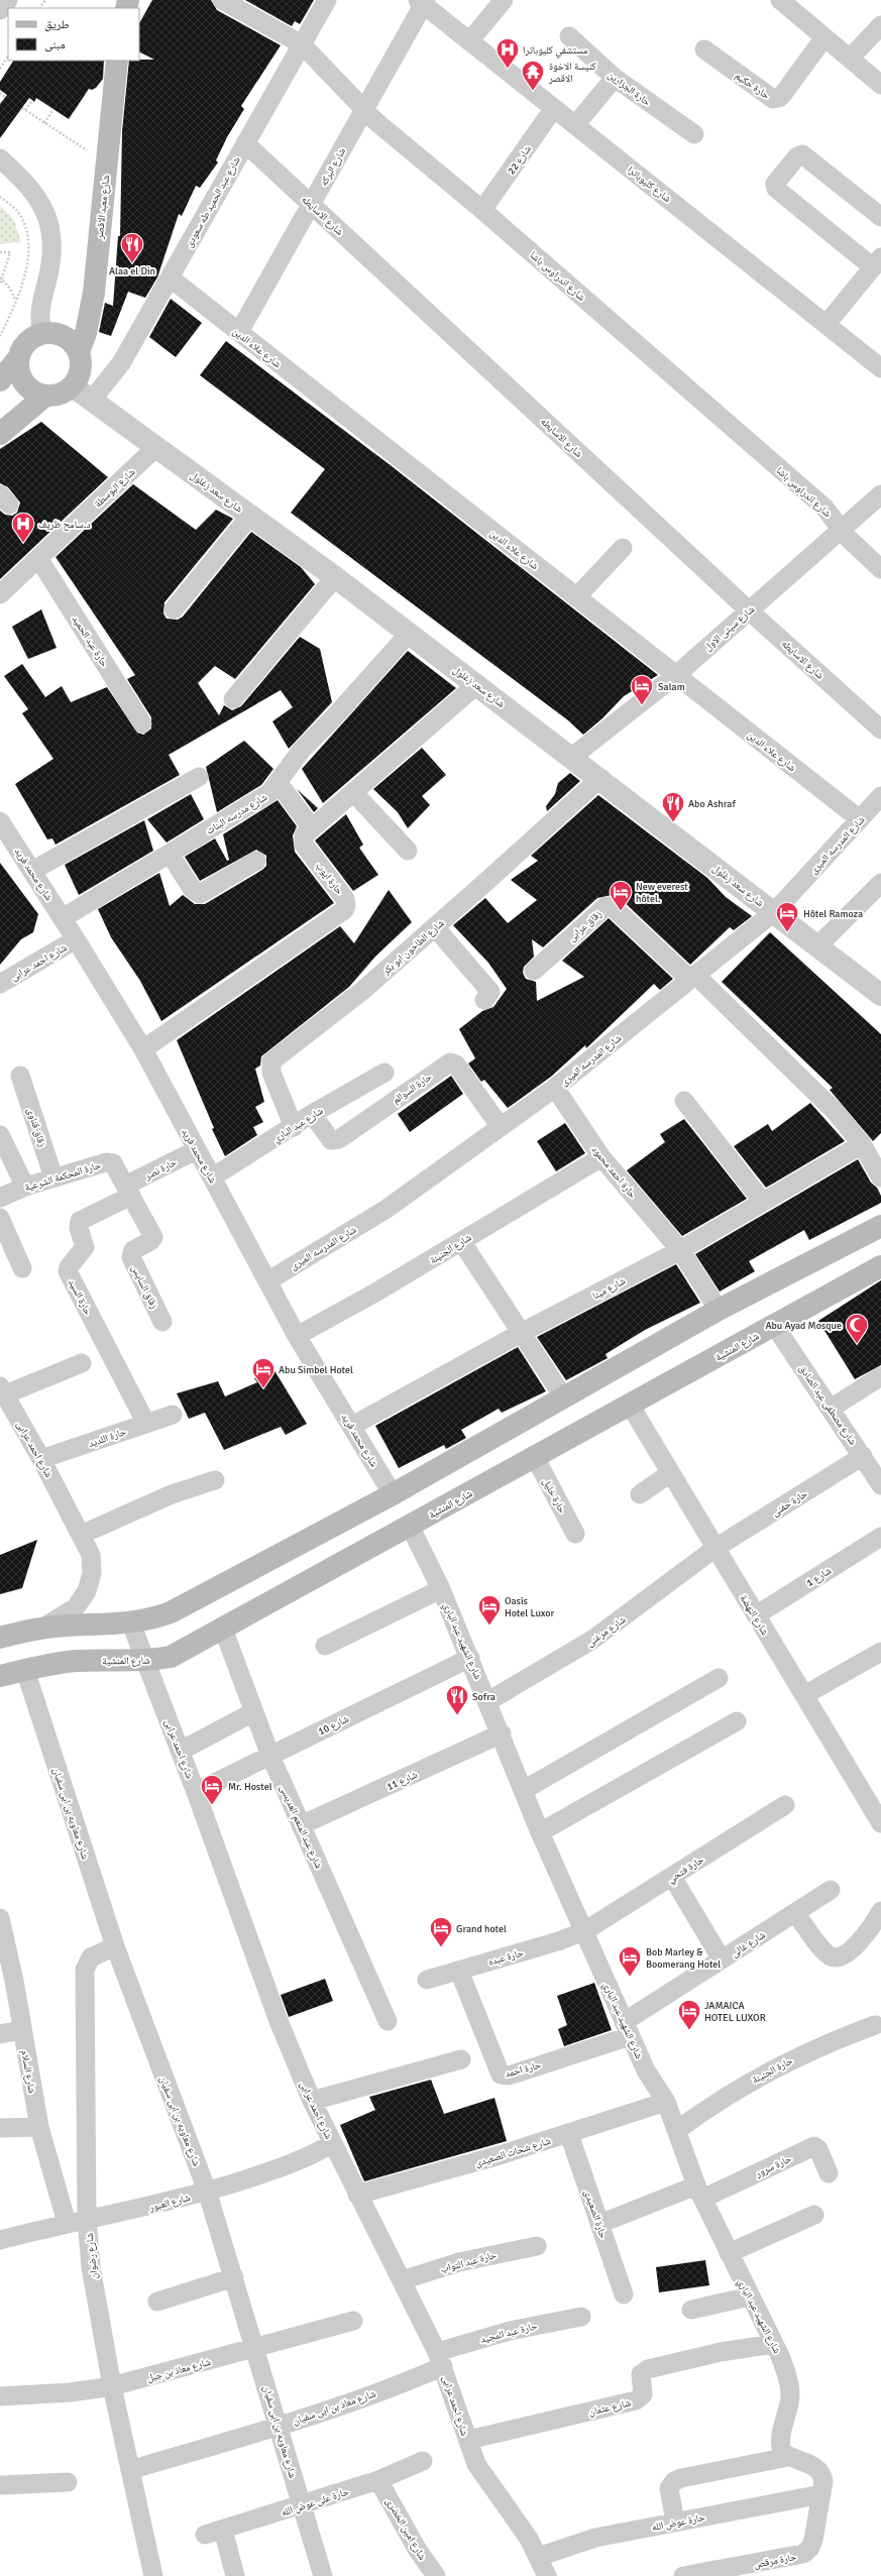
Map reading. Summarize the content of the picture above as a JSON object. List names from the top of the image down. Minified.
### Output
{"streets":{"main road":["شارع معبد الاقصر","شارع المنشية"],"street":["حارة حكيم","حارة الجزارين","شارع 22","شارع البركه","شارع كليوباترا","شارع عبد الحميد طه سعودى","شارع الاسايطه","شارع اندراوس باشا","شارع علاء الدين","شارع البوسطة","شارع سعد زغلول","شارع سيتى الاول","حارة عبد الحميد","شارع مدرسه البنات","شارع المدرسه الميرى","شارع محمد فريد","حارة ايوب","زقاق عرابى","شارع الطاحون ابو بكر","شارع احمد عرابى","حارة السوالم","شارع عبد الباري","زقاق قناوى","حارة نصر","حارة احمد محمود","حارة المحكمة الشرعية","شارع الجنينة","زقاق السايس","شارع مينا","حارة السيد","شارع مصطفى عبد الصادق","حارة اللديد","حارة خليل","حارة حفنى","شارع 1","شارع النهضة","شارع مرغنى","شارع الشهيد عبد الباري","شارع 10","شارع 11","شارع معاويه بن ابى سفيان","شارع عبد المنعم العديسى","حارة فتحي","شارع غالى","حارة عبده","حارة احمد","حارة الجنينة","شارع السلام","شارع شحات الصعيدى","حارة سرور","شارع العبور","حارة الصعيدى","شارع رضوان","حارة عبد التواب","حارة عبد المجيد","شارع معاذ بن جبل","شارع معاذ بن ابى سفيان","شارع عثمان","حارة على عوض الله","حارة عوض الله","شارع امين الخضرى","حارة مرقص"]},"crossings":[["شارع 22","شارع كليوباترا"],["شارع 22","شارع اندراوس باشا"],["شارع البركه","شارع كليوباترا"],["شارع البركه","شارع الاسايطه"],["شارع البركه","شارع اندراوس باشا"],["شارع البركه","شارع علاء الدين"],["شارع عبد الحميد طه سعودى","شارع الاسايطه"],["شارع عبد الحميد طه سعودى","شارع اندراوس باشا"],["شارع عبد الحميد طه سعودى","شارع علاء الدين"],["شارع عبد الحميد طه سعودى","شارع سعد زغلول"],["شارع معبد الاقصر","شارع سعد زغلول"],["شارع الاسايطه","شارع سيتى الاول"],["شارع اندراوس باشا","شارع سيتى الاول"],["شارع علاء الدين","شارع سيتى الاول"],["شارع علاء الدين","شارع المدرسه الميرى"],["شارع البوسطة","شارع سعد زغلول"],["شارع البوسطة","حارة عبد الحميد"],["شارع سعد زغلول","شارع سيتى الاول"],["شارع سعد زغلول","شارع مدرسه البنات"],["شارع سعد زغلول","شارع المدرسه الميرى"],["شارع سعد زغلول","حارة ايوب"],["شارع سعد زغلول","شارع الطاحون ابو بكر"],["شارع مدرسه البنات","شارع محمد فريد"],["شارع المدرسه الميرى","شارع محمد فريد"],["شارع المدرسه الميرى","زقاق عرابى"],["شارع المدرسه الميرى","حارة السوالم"],["شارع المدرسه الميرى","حارة احمد محمود"],["شارع محمد فريد","حارة ايوب"],["شارع محمد فريد","شارع احمد عرابى"],["شارع محمد فريد","شارع عبد الباري"],["شارع محمد فريد","حارة نصر"],["شارع محمد فريد","شارع الجنينة"],["شارع محمد فريد","شارع مينا"],["زقاق عرابى","شارع مينا"],["شارع الطاحون ابو بكر","شارع عبد الباري"],["شارع احمد عرابى","شارع المنشية"],["شارع احمد عرابى","حارة اللديد"],["شارع احمد عرابى","شارع 10"],["شارع احمد عرابى","شارع شحات الصعيدى"],["شارع احمد عرابى","شارع العبور"],["شارع احمد عرابى","حارة عبد التواب"],["شارع احمد عرابى","حارة عبد المجيد"],["شارع احمد عرابى","شارع معاذ بن ابى سفيان"],["شارع احمد عرابى","شارع عثمان"],["شارع احمد عرابى","حارة عوض الله"],["حارة السوالم","شارع عبد الباري"],["زقاق قناوى","حارة المحكمة الشرعية"],["حارة نصر","حارة المحكمة الشرعية"],["حارة نصر","زقاق السايس"],["حارة نصر","حارة السيد"],["حارة احمد محمود","شارع الجنينة"],["حارة احمد محمود","شارع مينا"],["حارة المحكمة الشرعية","زقاق السايس"],["حارة المحكمة الشرعية","حارة السيد"],["زقاق السايس","حارة السيد"],["حارة السيد","حارة اللديد"],["شارع المنشية","شارع مصطفى عبد الصادق"],["شارع المنشية","حارة خليل"],["شارع المنشية","شارع النهضة"],["شارع المنشية","شارع الشهيد عبد الباري"],["شارع المنشية","شارع معاويه بن ابى سفيان"],["شارع المنشية","شارع عبد المنعم العديسى"],["شارع مصطفى عبد الصادق","حارة حفنى"],["حارة حفنى","شارع النهضة"],["حارة حفنى","شارع مرغنى"],["شارع 1","شارع النهضة"],["شارع النهضة","شارع مرغنى"],["شارع مرغنى","شارع الشهيد عبد الباري"],["شارع الشهيد عبد الباري","شارع 10"],["شارع الشهيد عبد الباري","شارع 11"],["شارع الشهيد عبد الباري","حارة فتحي"],["شارع الشهيد عبد الباري","شارع غالى"],["شارع الشهيد عبد الباري","حارة عبده"],["شارع الشهيد عبد الباري","حارة احمد"],["شارع الشهيد عبد الباري","حارة الجنينة"],["شارع الشهيد عبد الباري","شارع شحات الصعيدى"],["شارع الشهيد عبد الباري","حارة سرور"],["شارع الشهيد عبد الباري","شارع عثمان"],["شارع 10","شارع عبد المنعم العديسى"],["شارع 11","شارع عبد المنعم العديسى"],["شارع معاويه بن ابى سفيان","شارع العبور"],["شارع معاويه بن ابى سفيان","شارع رضوان"],["شارع معاويه بن ابى سفيان","شارع معاذ بن جبل"],["شارع معاويه بن ابى سفيان","شارع معاذ بن ابى سفيان"],["شارع معاويه بن ابى سفيان","حارة على عوض الله"],["حارة فتحي","حارة عبده"],["شارع غالى","حارة احمد"],["حارة عبده","حارة احمد"],["شارع السلام","شارع العبور"],["شارع شحات الصعيدى","حارة الصعيدى"],["شارع العبور","شارع رضوان"],["شارع رضوان","شارع معاذ بن جبل"],["شارع رضوان","شارع معاذ بن ابى سفيان"],["حارة عبد المجيد","شارع معاذ بن ابى سفيان"],["حارة على عوض الله","شارع امين الخضرى"],["حارة عوض الله","حارة مرقص"]],"places":{"hospital":["مستشفي كليوباترا","د.سامح ظريف"],"temple":["كنيسة الاخوة الاقصر"],"restaurant":["Alaa el Din","Abo Ashraf","Sofra"],"hotel":["Salam","New everest hôtel.","Hôtel Ramoza","Abu Simbel Hotel","Oasis Hotel Luxor","Mr. Hostel","Grand hotel","Bob Marley & Boomerang Hotel","JAMAICA HOTEL LUXOR"],"mosque":["Abu Ayad Mosque"]},"legend":["طريق","مبنى"]}
